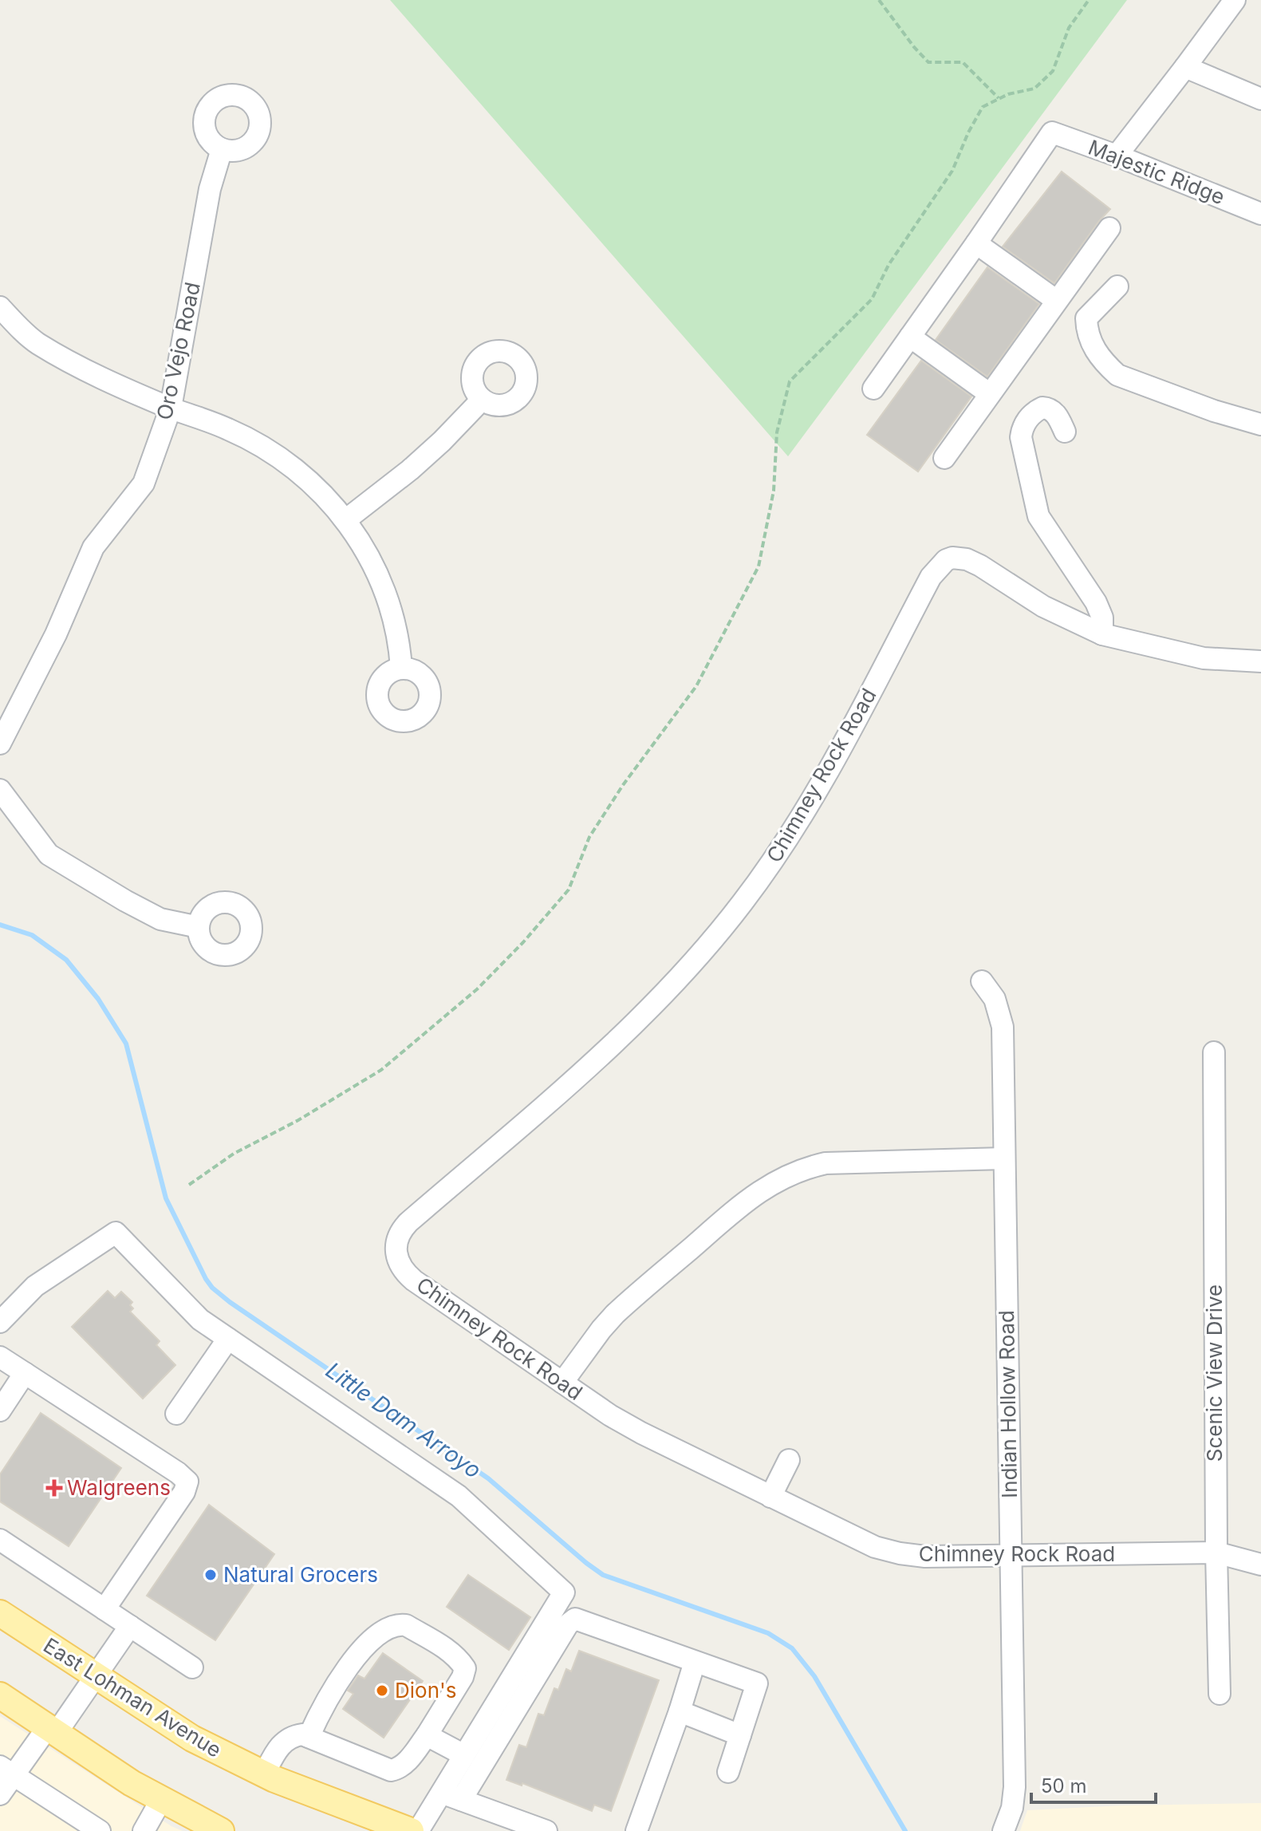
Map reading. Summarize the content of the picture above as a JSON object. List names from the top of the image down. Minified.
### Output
{"streets":{"main road":["East Lohman Avenue"],"street":["Majestic Ridge","Oro Vejo Road","Chimney Rock Road","Scenic View Drive","Indian Hollow Road"]},"crossings":[["Chimney Rock Road","Scenic View Drive"],["Chimney Rock Road","Indian Hollow Road"]],"water":["Little Dam Arroyo"],"places":{"health":["Walgreens"],"other":["Natural Grocers","Dion's"]},"scale_bar":"50 m"}
